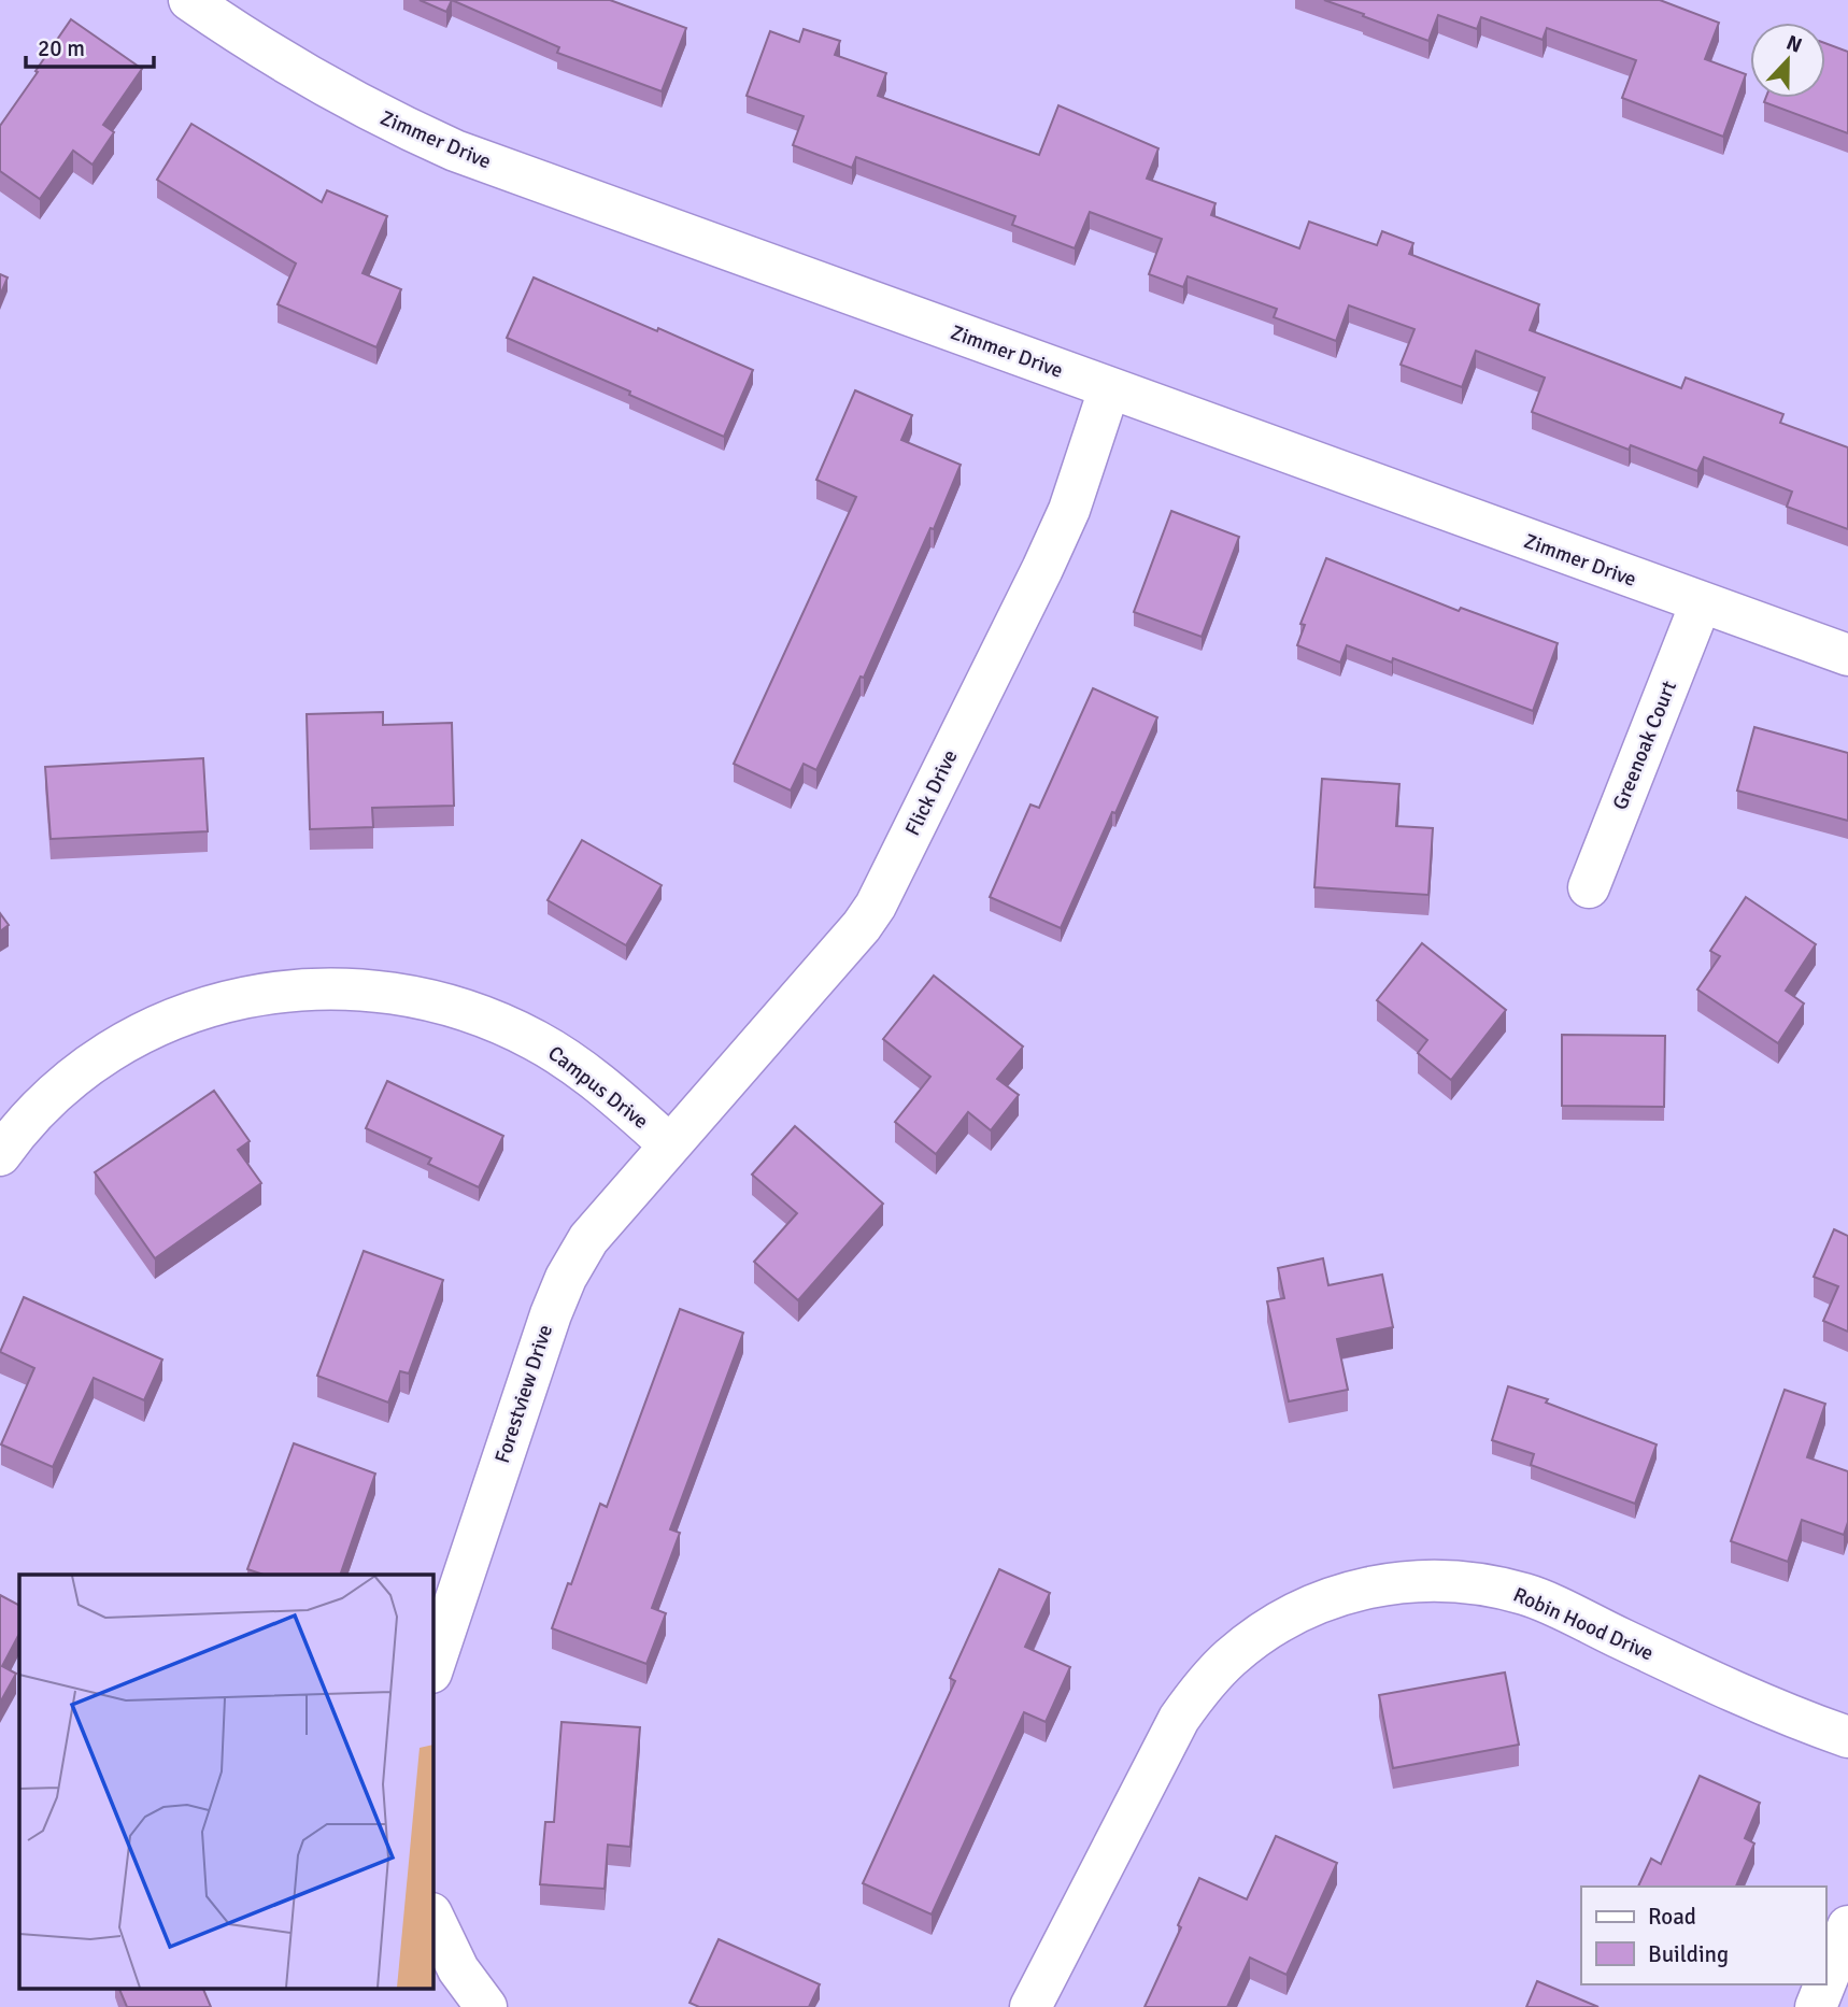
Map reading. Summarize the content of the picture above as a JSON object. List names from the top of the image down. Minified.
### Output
{"streets":{"street":["Zimmer Drive","Greenoak Court","Flick Drive","Campus Drive","Forestview Drive","Robin Hood Drive"]},"crossings":[["Zimmer Drive","Greenoak Court"],["Zimmer Drive","Flick Drive"],["Flick Drive","Campus Drive"],["Flick Drive","Forestview Drive"],["Campus Drive","Forestview Drive"]],"legend":["Road","Building"],"scale_bar":"20 m","north":"top"}
